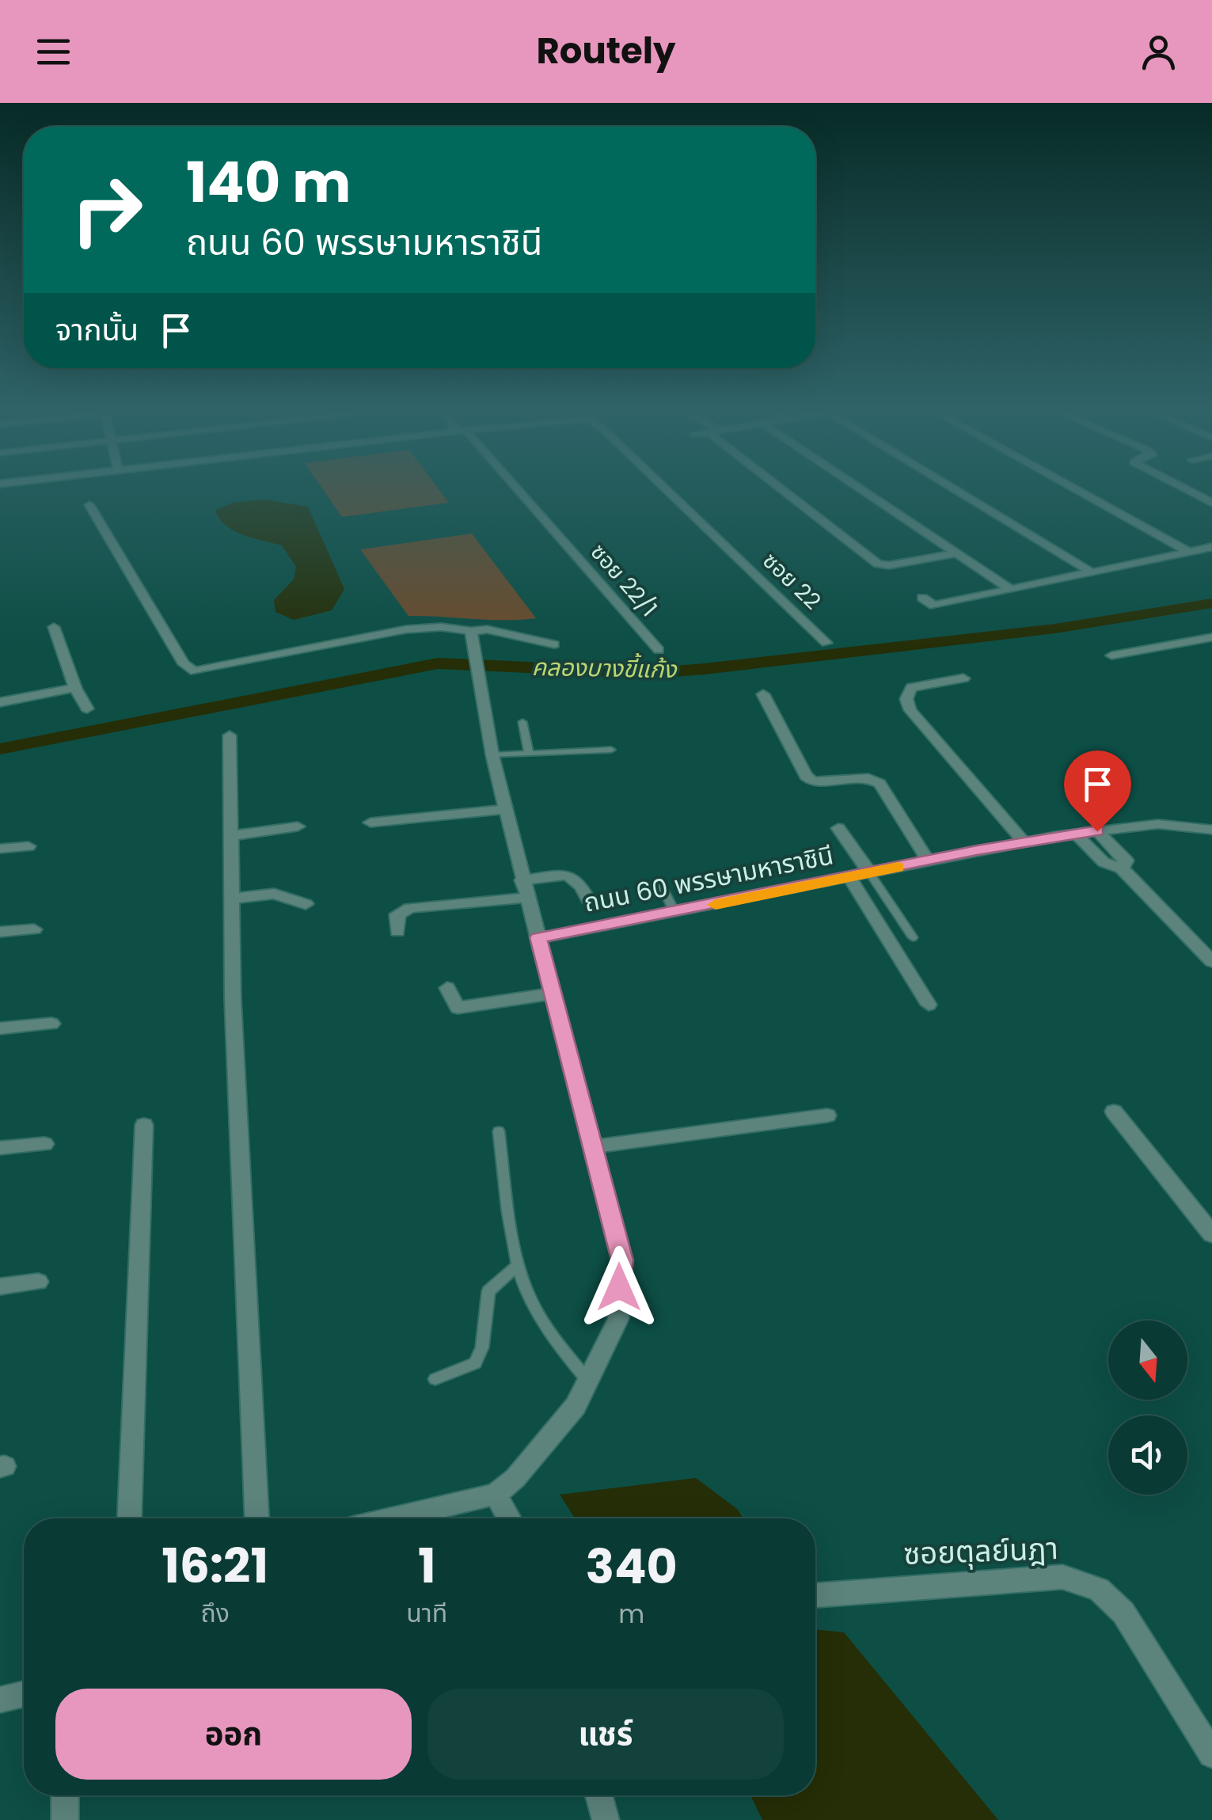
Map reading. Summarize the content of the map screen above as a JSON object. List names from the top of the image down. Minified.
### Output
{"streets":{"street":["ซอย 22/1","ซอย 22","ถนน 60 พรรษามหาราชินี","ซอยตุลย์นฎา"]},"water":["คลองบางขี้แก้ง"],"north":"bottom","page":{"header":"Routely","turn":["140 m","ถนน 60 พรรษามหาราชินี"],"then":"จากนั้น","eta":["16:21","ถึง","1","นาที","340","m"],"buttons":["ออก","แชร์"]}}
